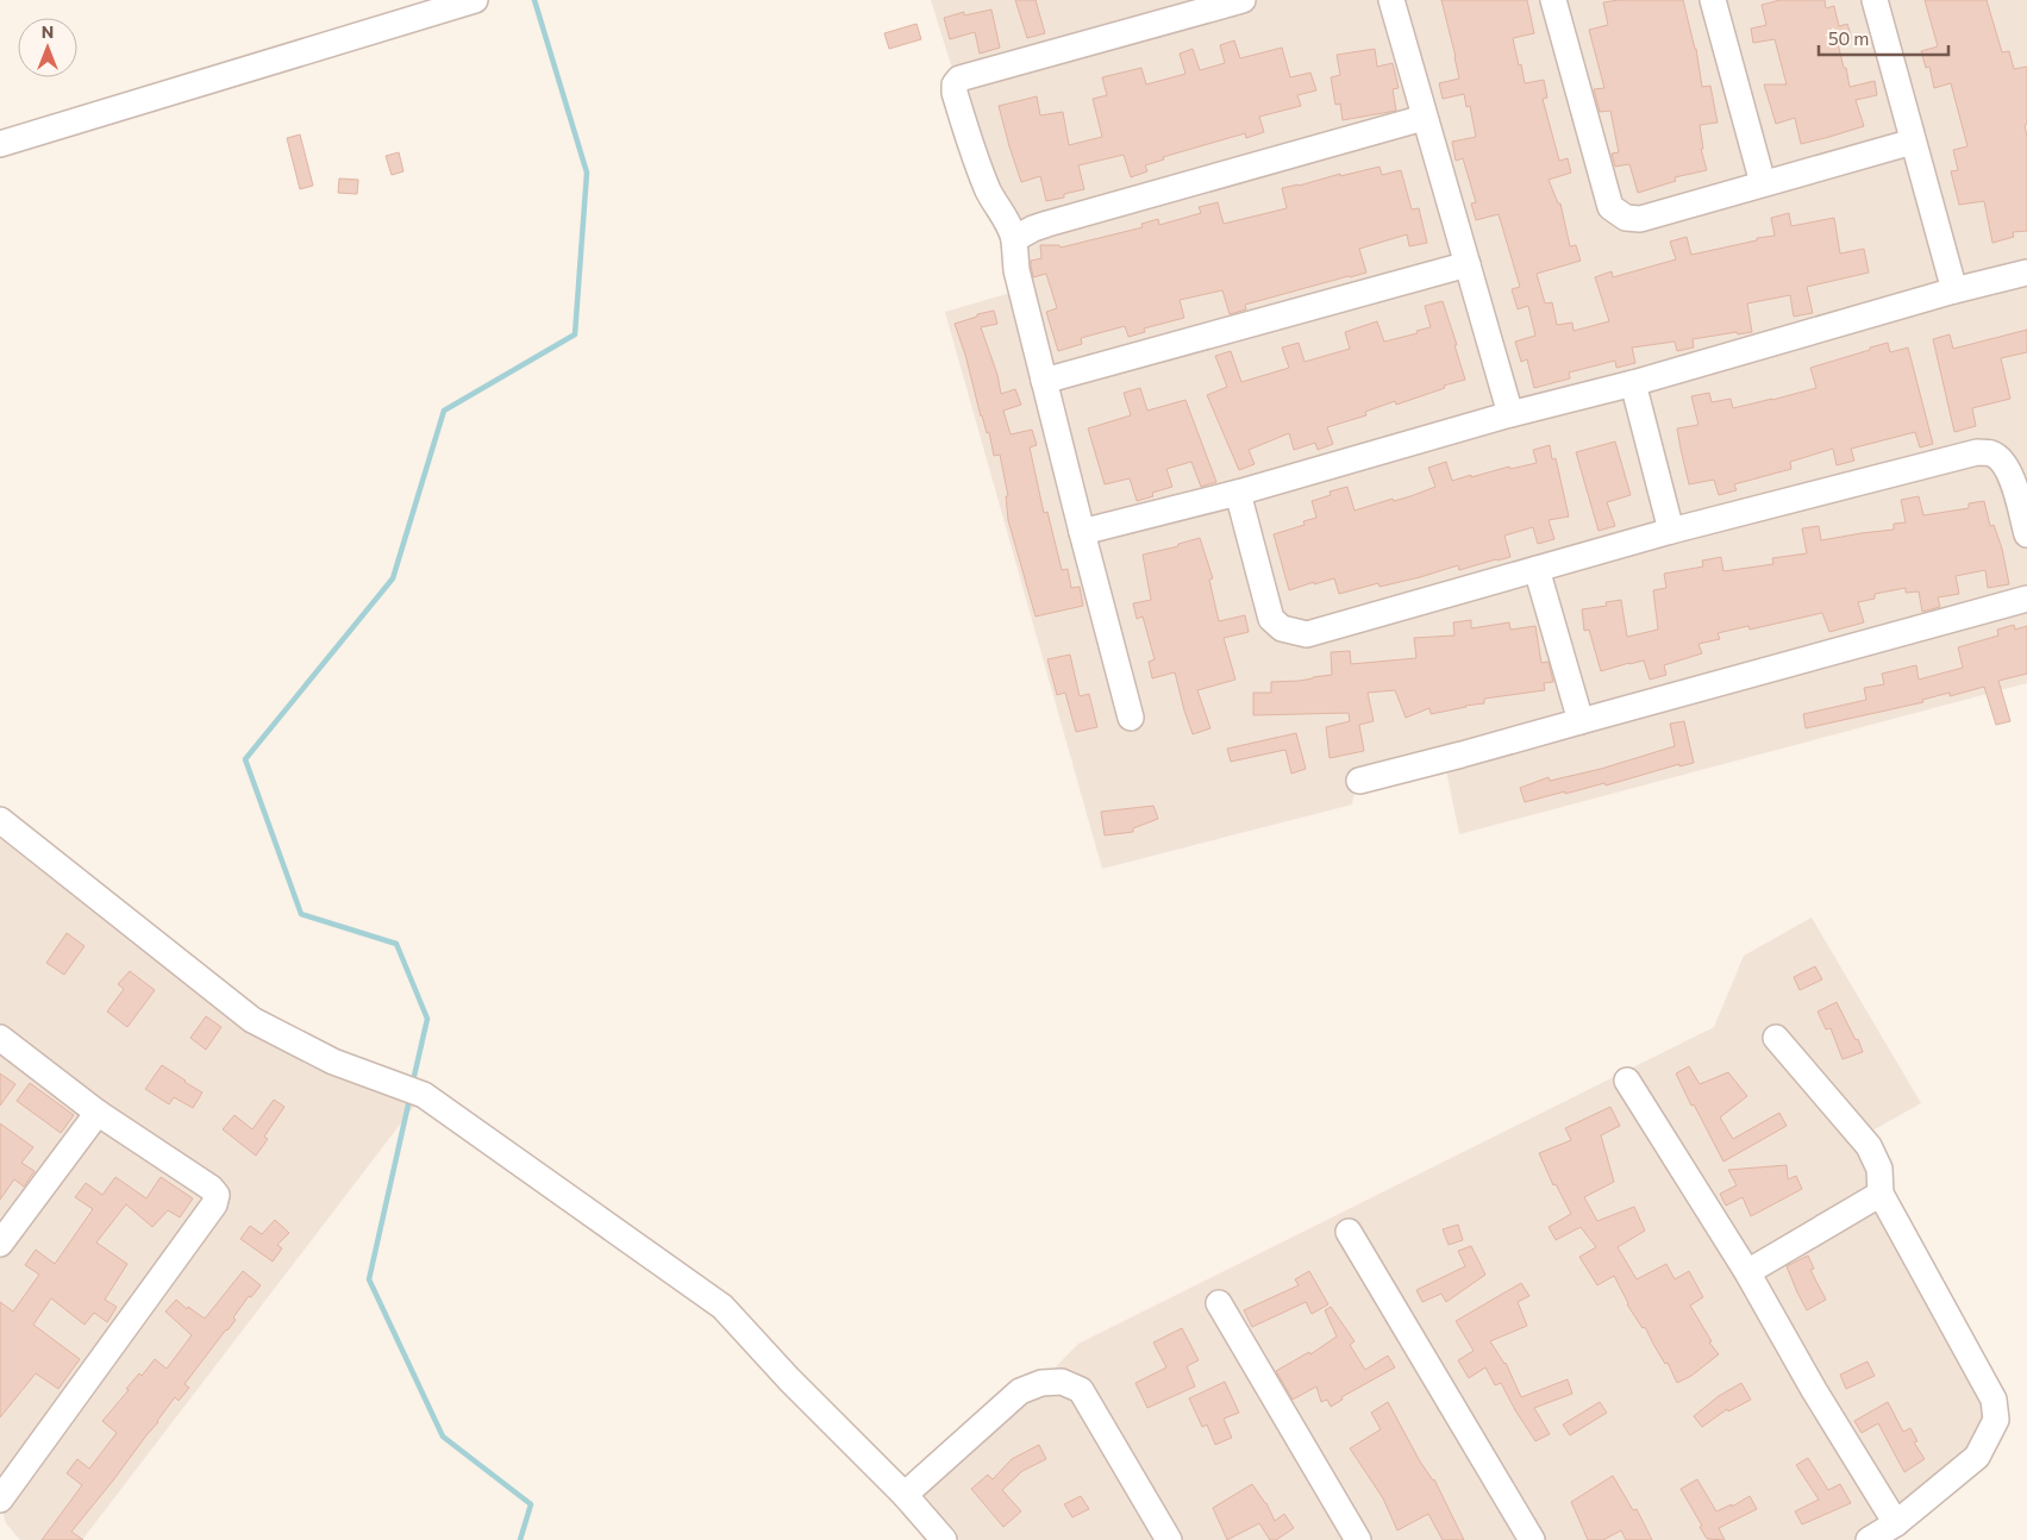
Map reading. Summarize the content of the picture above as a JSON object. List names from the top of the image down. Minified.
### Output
{"scale_bar":"50 m","north":"top"}
